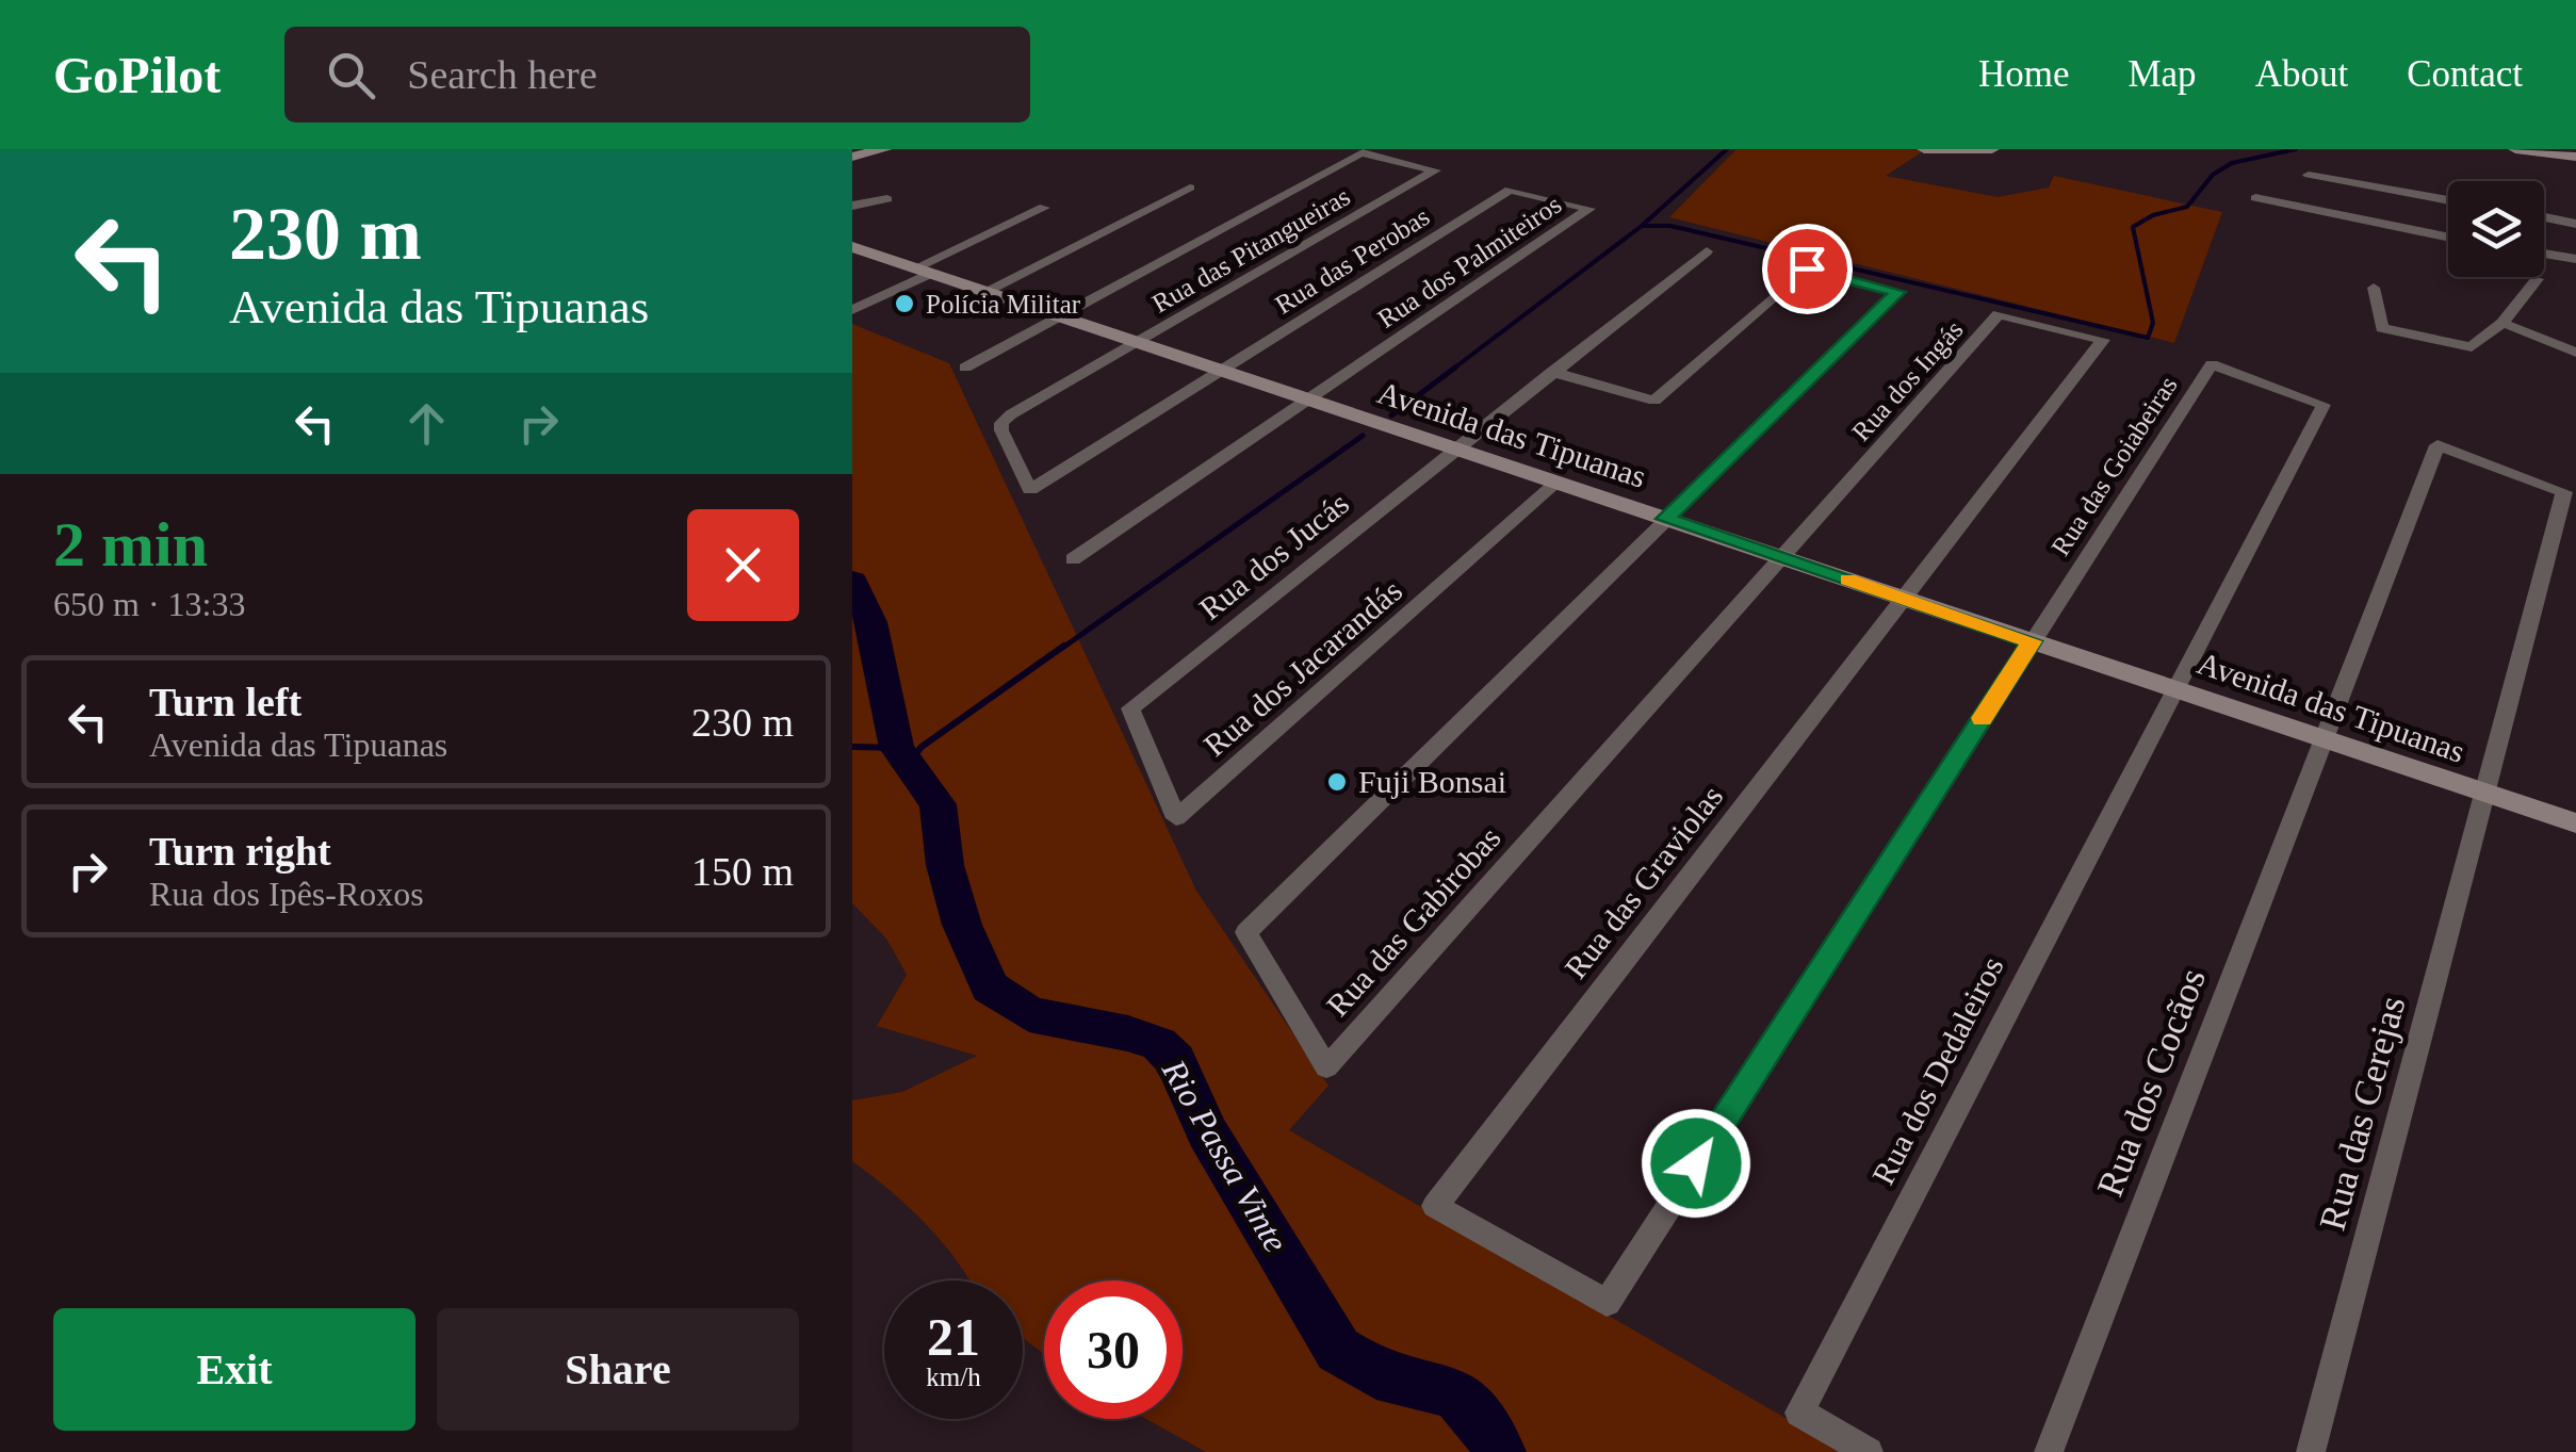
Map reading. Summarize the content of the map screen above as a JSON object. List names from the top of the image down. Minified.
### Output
{"streets":{"main road":["Avenida das Tipuanas"],"street":["Rua das Pitangueiras","Rua das Perobas","Rua dos Palmiteiros","Rua dos Ingás","Rua das Goiabeiras","Rua dos Jucás","Rua dos Jacarandás","Rua das Graviolas","Rua das Gabirobas","Rua dos Dedaleiros","Rua dos Cocãos","Rua das Cerejas"]},"crossings":[["Rua das Pitangueiras","Rua das Perobas"],["Rua das Pitangueiras","Avenida das Tipuanas"],["Rua das Perobas","Rua dos Palmiteiros"],["Rua das Perobas","Avenida das Tipuanas"],["Rua dos Palmiteiros","Avenida das Tipuanas"],["Rua dos Ingás","Avenida das Tipuanas"],["Rua dos Ingás","Rua das Graviolas"],["Rua dos Ingás","Rua das Gabirobas"],["Avenida das Tipuanas","Rua das Goiabeiras"],["Avenida das Tipuanas","Rua dos Jucás"],["Avenida das Tipuanas","Rua dos Jacarandás"],["Avenida das Tipuanas","Rua das Graviolas"],["Avenida das Tipuanas","Rua das Gabirobas"],["Avenida das Tipuanas","Rua dos Dedaleiros"],["Avenida das Tipuanas","Rua dos Cocãos"],["Avenida das Tipuanas","Rua das Cerejas"],["Rua das Goiabeiras","Rua das Graviolas"],["Rua das Goiabeiras","Rua dos Dedaleiros"],["Rua dos Jucás","Rua dos Jacarandás"],["Rua dos Cocãos","Rua das Cerejas"]],"water":["Rio Passa Vinte"],"places":["Polícia Militar","Fuji Bonsai"],"page":{"header":"GoPilot","search":"Search here","nav":["Home","Map","About","Contact"],"turn":["230 m","Avenida das Tipuanas"],"heading":["2 min","650 m · 13:33"],"list":[{"name":"Turn left","note":"Avenida das Tipuanas","value":"230 m"},{"name":"Turn right","note":"Rua dos Ipês-Roxos","value":"150 m"}],"speed":"21 km/h","limit":"30","buttons":["Exit","Share"]}}
